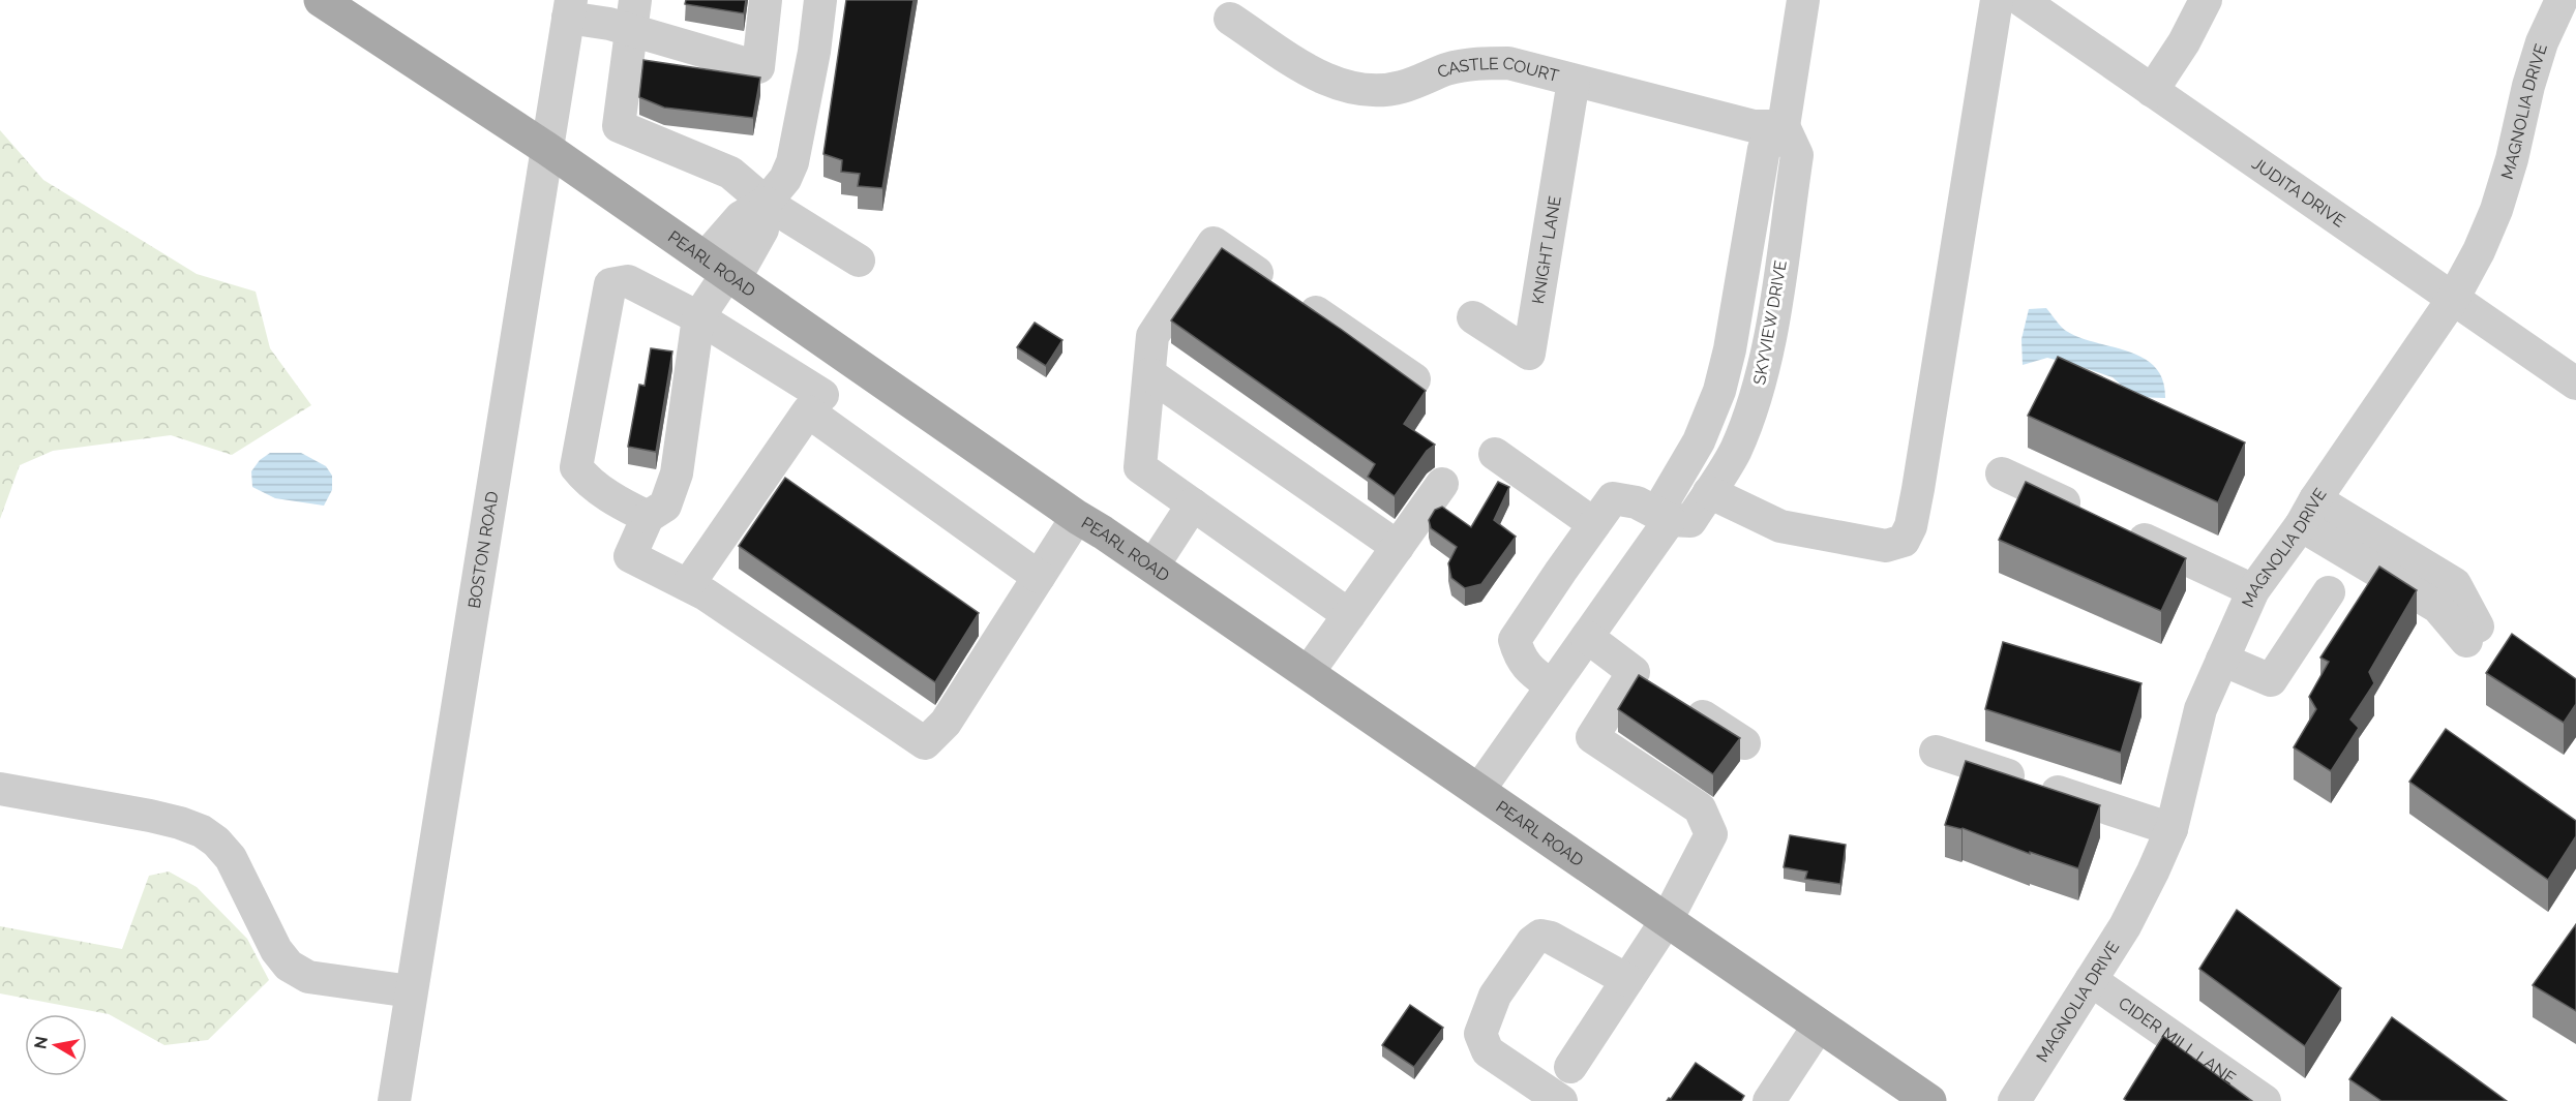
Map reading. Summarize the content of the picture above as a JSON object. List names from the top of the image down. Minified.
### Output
{"streets":{"main road":["PEARL ROAD"],"street":["CASTLE COURT","MAGNOLIA DRIVE","JUDITA DRIVE","KNIGHT LANE","SKYVIEW DRIVE","BOSTON ROAD","CIDER MILL LANE"]},"crossings":[["CASTLE COURT","KNIGHT LANE"],["CASTLE COURT","SKYVIEW DRIVE"],["MAGNOLIA DRIVE","JUDITA DRIVE"],["MAGNOLIA DRIVE","CIDER MILL LANE"],["PEARL ROAD","BOSTON ROAD"]],"north":"left"}
